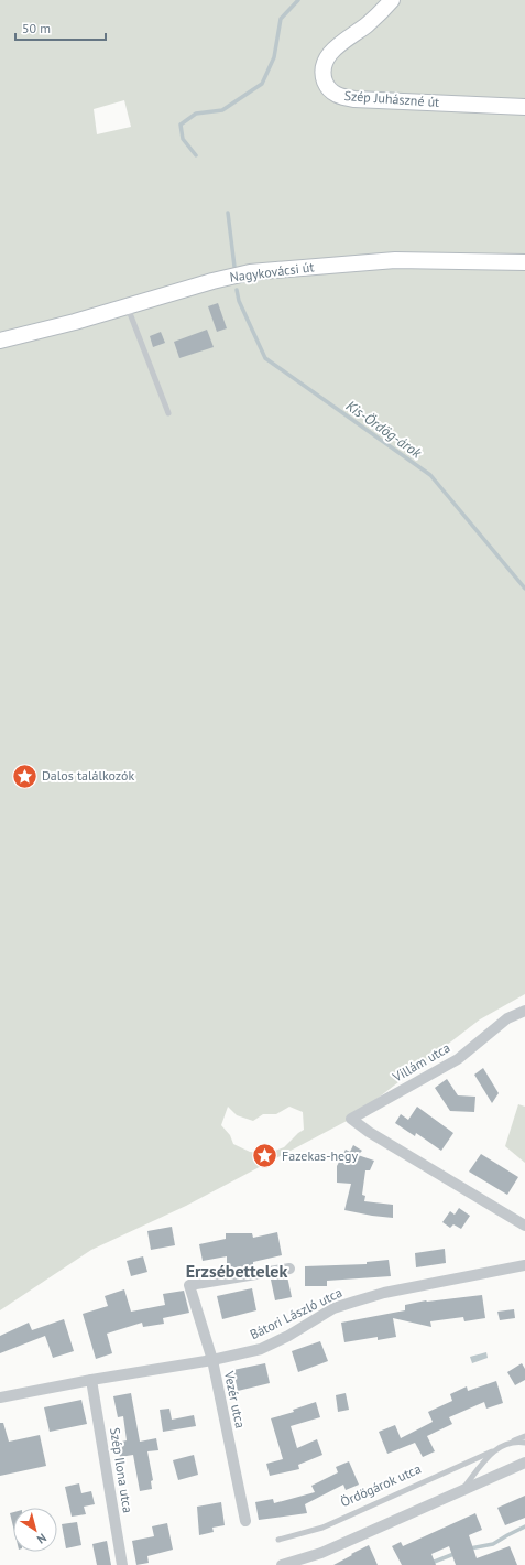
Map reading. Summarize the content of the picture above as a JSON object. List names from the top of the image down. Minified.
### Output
{"streets":{"street":["Szép Juhászné út","Nagykovácsi út","Villám utca","Bátori László utca","Vezér utca","Szép Ilona utca","Ördögárok utca"]},"crossings":[["Bátori László utca","Vezér utca"],["Bátori László utca","Szép Ilona utca"]],"districts":["Erzsébettelek"],"water":["Kis-Ördög-árok"],"places":{"place":["Dalos találkozók","Fazekas-hegy"]},"scale_bar":"50 m","north":"bottom right"}
